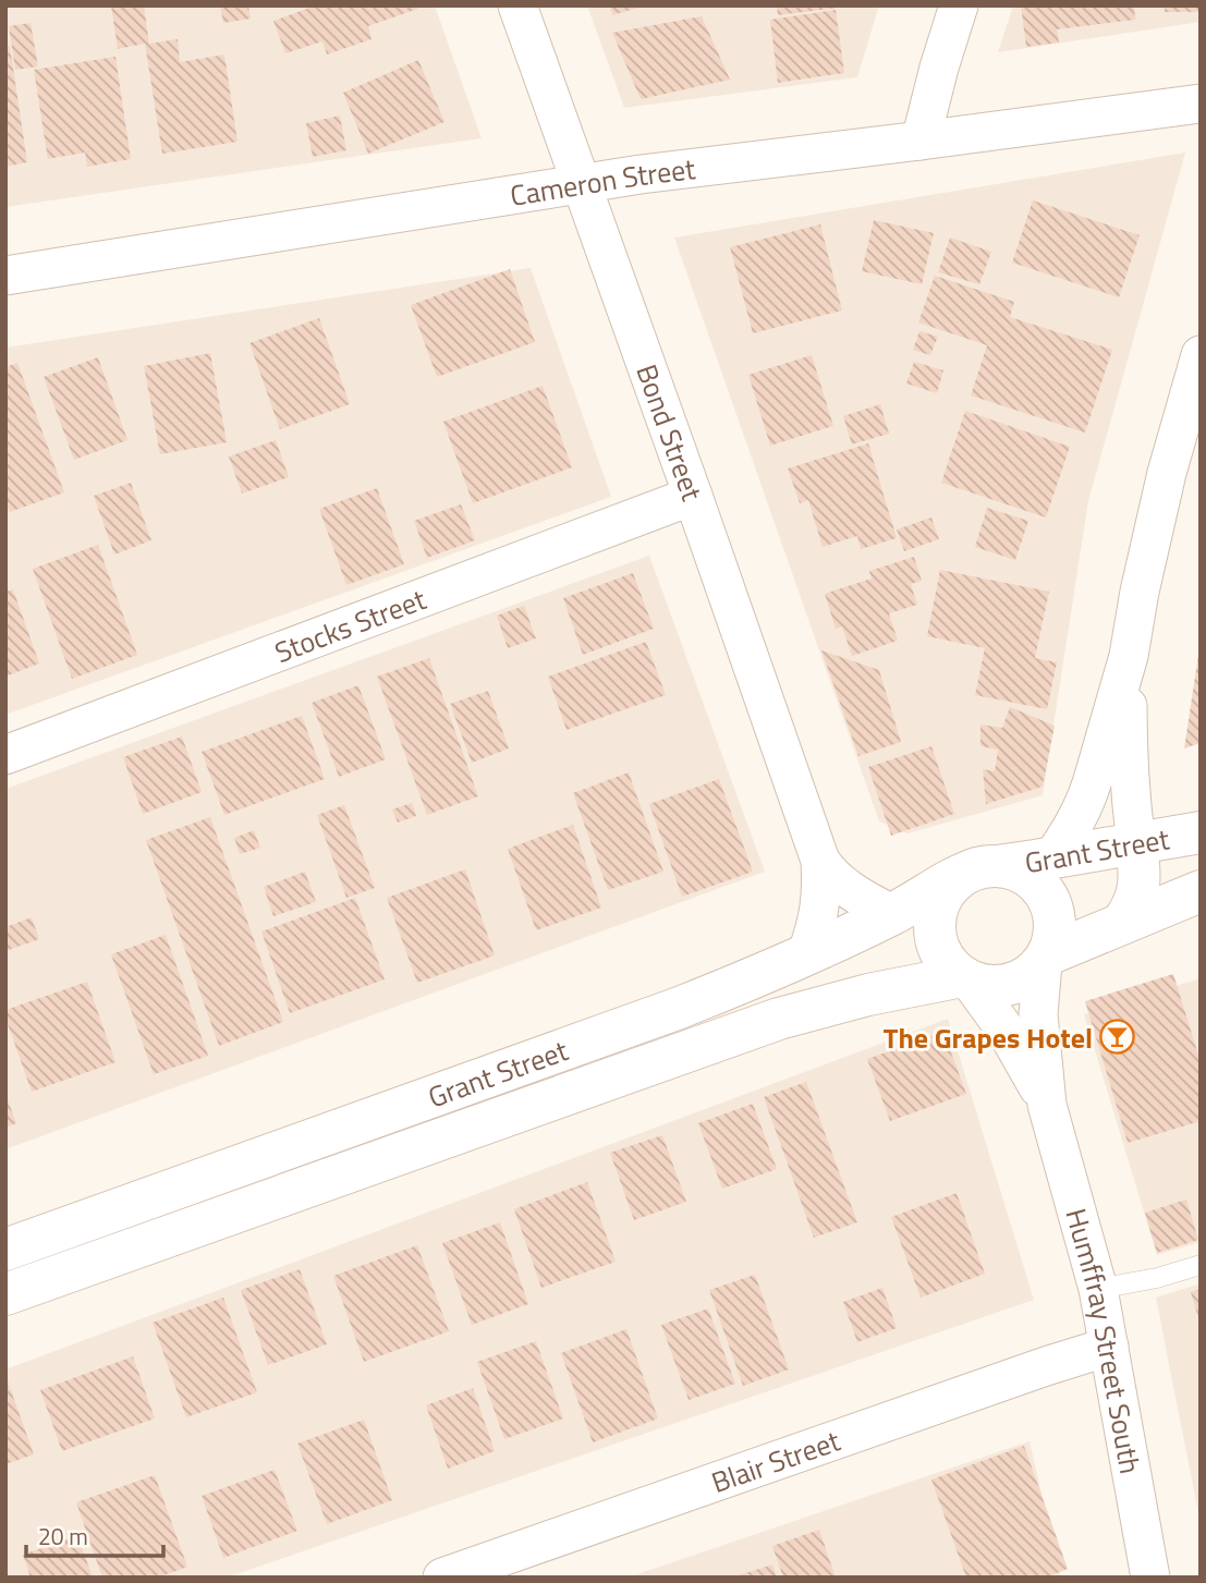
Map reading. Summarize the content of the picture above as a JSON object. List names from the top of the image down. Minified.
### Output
{"streets":{"main road":["Grant Street"],"street":["Cameron Street","Bond Street","Stocks Street","Humffray Street South","Blair Street"]},"crossings":[["Cameron Street","Bond Street"],["Bond Street","Stocks Street"],["Bond Street","Grant Street"],["Grant Street","Humffray Street South"],["Humffray Street South","Blair Street"]],"places":{"bar":["The Grapes Hotel"]},"scale_bar":"20 m"}
